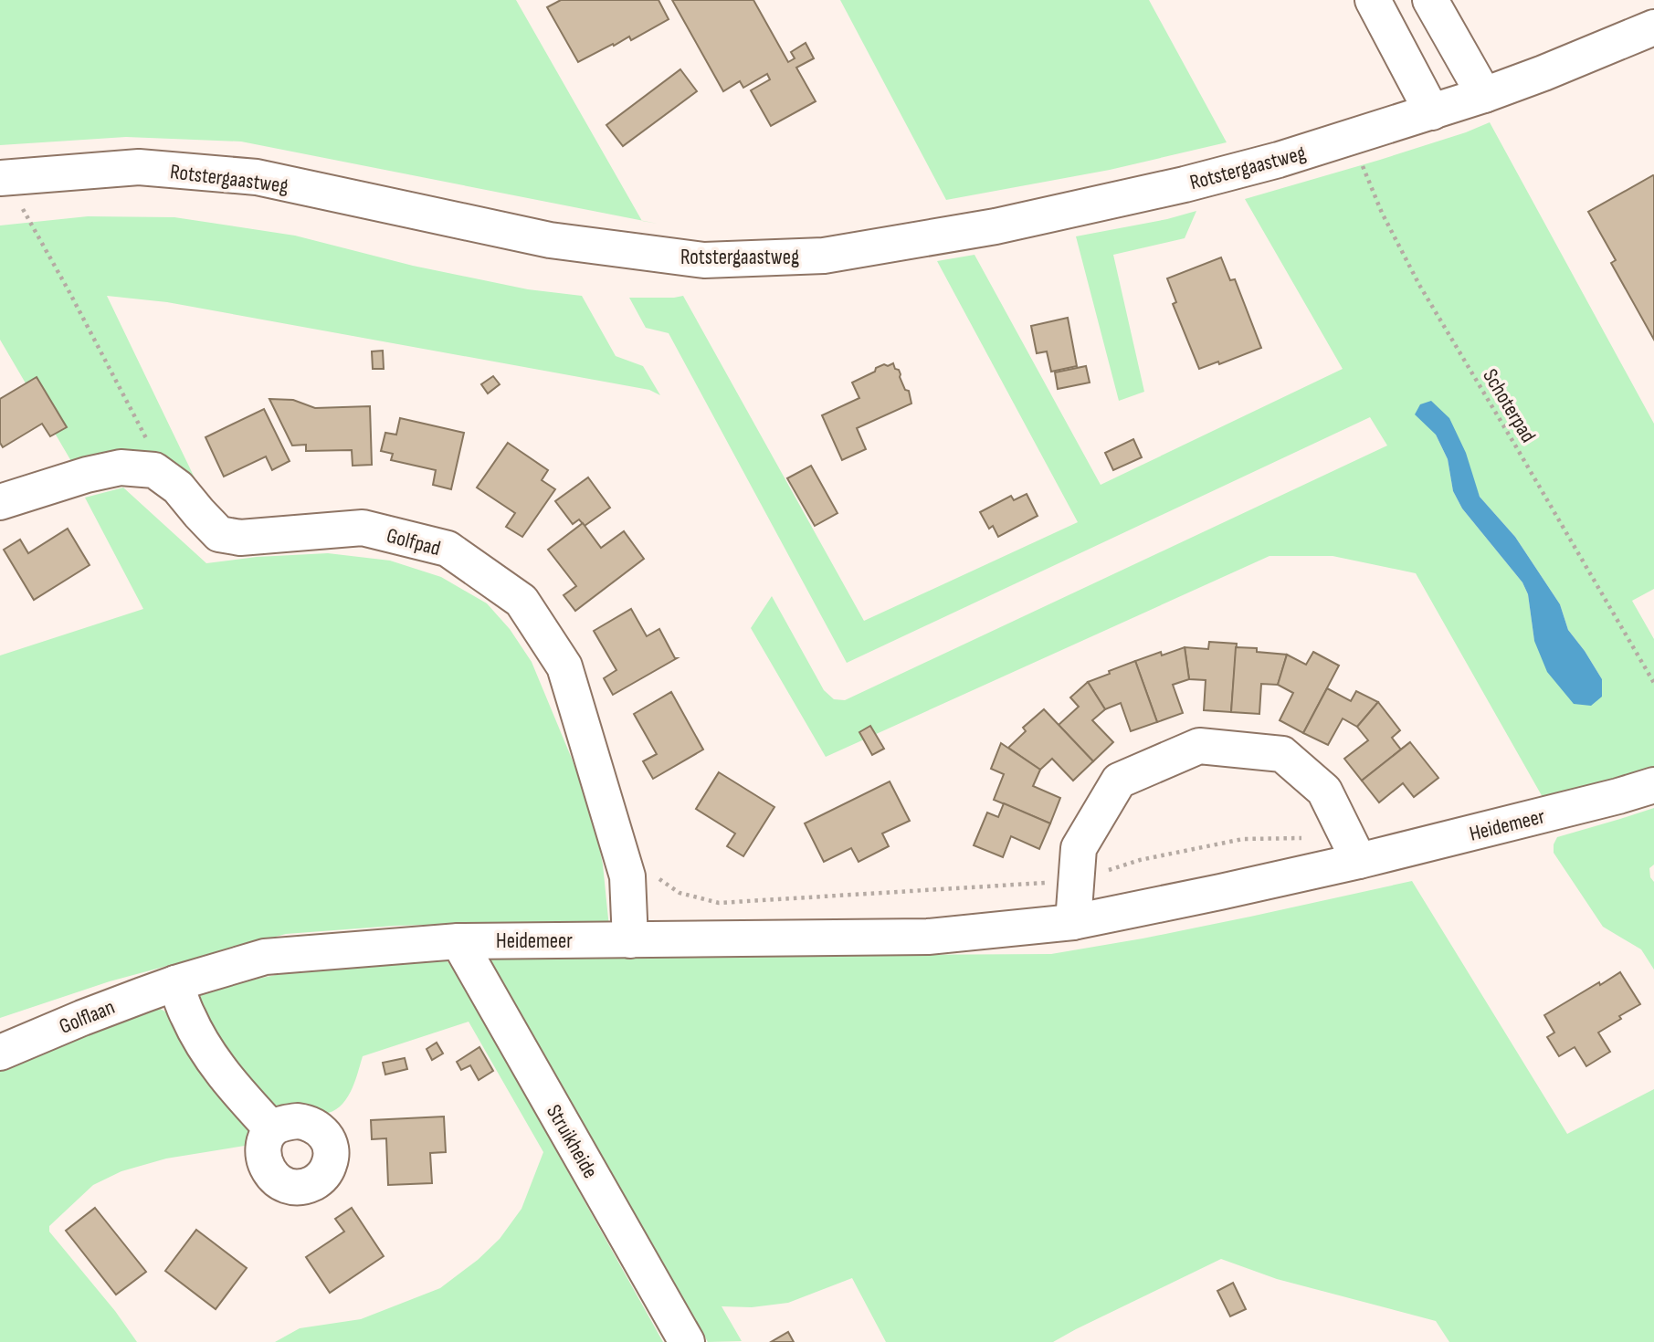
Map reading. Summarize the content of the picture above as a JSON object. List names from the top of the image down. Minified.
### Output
{"streets":{"street":["Rotstergaastweg","Golfpad","Heidemeer","Golflaan","Struikheide"],"path":["Schoterpad"]},"crossings":[["Rotstergaastweg","Schoterpad"],["Golfpad","Heidemeer"],["Heidemeer","Golflaan"],["Heidemeer","Struikheide"]]}
